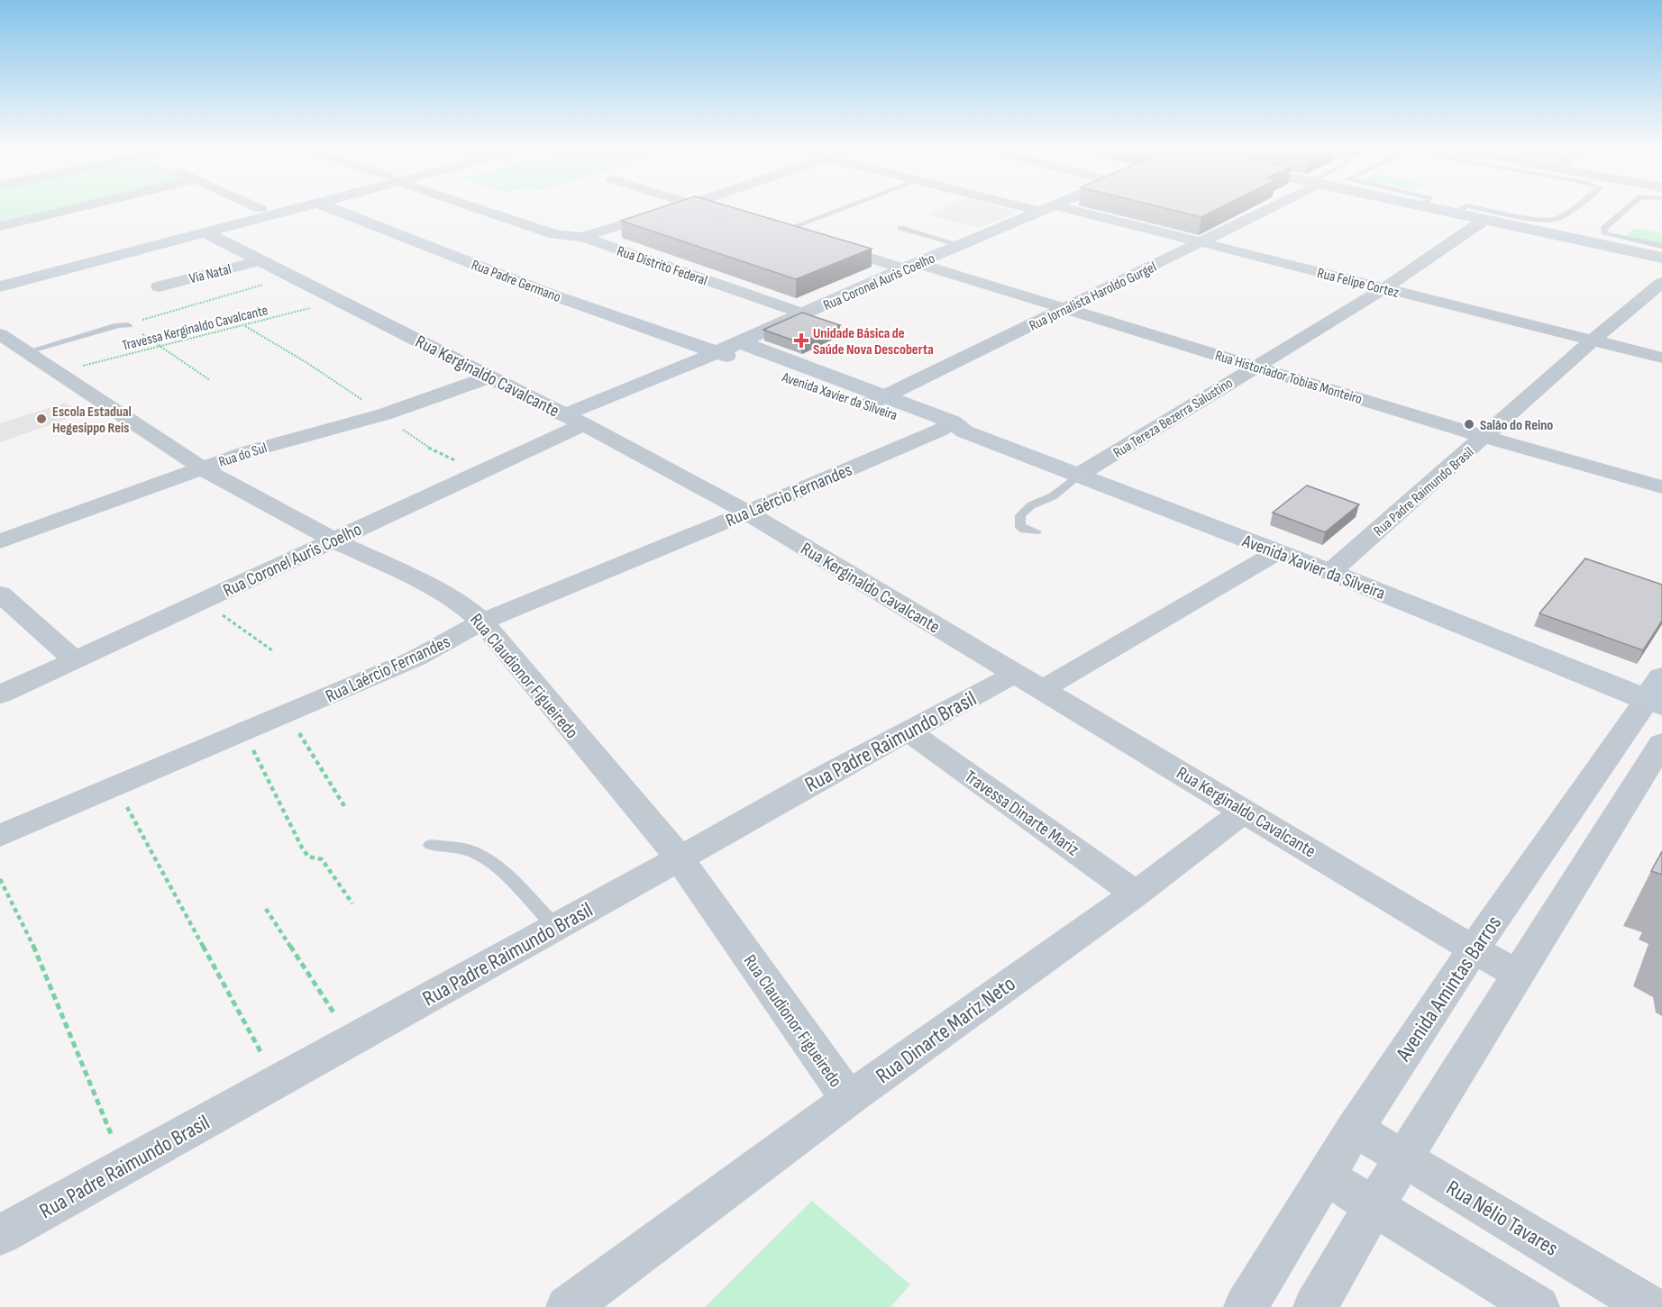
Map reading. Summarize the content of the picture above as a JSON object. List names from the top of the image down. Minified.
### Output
{"streets":{"street":["Rua Distrito Federal","Via Natal","Rua Padre Germano","Rua Coronel Auris Coelho","Rua Felipe Cortez","Rua Jornalista Haroldo Gurgel","Rua Kerginaldo Cavalcante","Rua Historiador Tobias Monteiro","Avenida Xavier da Silveira","Rua Tereza Bezerra Salustino","Rua do Sul","Rua Padre Raimundo Brasil","Rua Laércio Fernandes","Rua Claudionor Figueiredo","Travessa Dinarte Mariz","Avenida Amintas Barros","Rua Dinarte Mariz Neto","Rua Nélio Tavares"],"path":["Travessa Kerginaldo Cavalcante"]},"crossings":[["Rua Distrito Federal","Rua Coronel Auris Coelho"],["Via Natal","Rua Kerginaldo Cavalcante"],["Rua Padre Germano","Rua Coronel Auris Coelho"],["Rua Padre Germano","Avenida Xavier da Silveira"],["Rua Coronel Auris Coelho","Rua Felipe Cortez"],["Rua Coronel Auris Coelho","Rua Kerginaldo Cavalcante"],["Rua Coronel Auris Coelho","Rua Historiador Tobias Monteiro"],["Rua Coronel Auris Coelho","Avenida Xavier da Silveira"],["Rua Coronel Auris Coelho","Rua Claudionor Figueiredo"],["Rua Felipe Cortez","Rua Jornalista Haroldo Gurgel"],["Rua Felipe Cortez","Rua Tereza Bezerra Salustino"],["Rua Felipe Cortez","Rua Padre Raimundo Brasil"],["Rua Jornalista Haroldo Gurgel","Rua Historiador Tobias Monteiro"],["Rua Jornalista Haroldo Gurgel","Avenida Xavier da Silveira"],["Travessa Kerginaldo Cavalcante","Rua Kerginaldo Cavalcante"],["Travessa Kerginaldo Cavalcante","Rua Claudionor Figueiredo"],["Rua Kerginaldo Cavalcante","Rua do Sul"],["Rua Kerginaldo Cavalcante","Rua Padre Raimundo Brasil"],["Rua Kerginaldo Cavalcante","Rua Laércio Fernandes"],["Rua Kerginaldo Cavalcante","Avenida Amintas Barros"],["Rua Kerginaldo Cavalcante","Rua Dinarte Mariz Neto"],["Rua Historiador Tobias Monteiro","Rua Tereza Bezerra Salustino"],["Rua Historiador Tobias Monteiro","Rua Padre Raimundo Brasil"],["Avenida Xavier da Silveira","Rua Tereza Bezerra Salustino"],["Avenida Xavier da Silveira","Rua Padre Raimundo Brasil"],["Avenida Xavier da Silveira","Rua Laércio Fernandes"],["Avenida Xavier da Silveira","Avenida Amintas Barros"],["Rua do Sul","Rua Claudionor Figueiredo"],["Rua Padre Raimundo Brasil","Rua Claudionor Figueiredo"],["Rua Padre Raimundo Brasil","Travessa Dinarte Mariz"],["Rua Laércio Fernandes","Rua Claudionor Figueiredo"],["Rua Claudionor Figueiredo","Rua Dinarte Mariz Neto"],["Travessa Dinarte Mariz","Rua Dinarte Mariz Neto"],["Avenida Amintas Barros","Rua Nélio Tavares"]],"places":{"health":["Unidade Básica de Saúde Nova Descoberta"],"other":["Escola Estadual Hegesippo Reis","Salão do Reino"]}}
